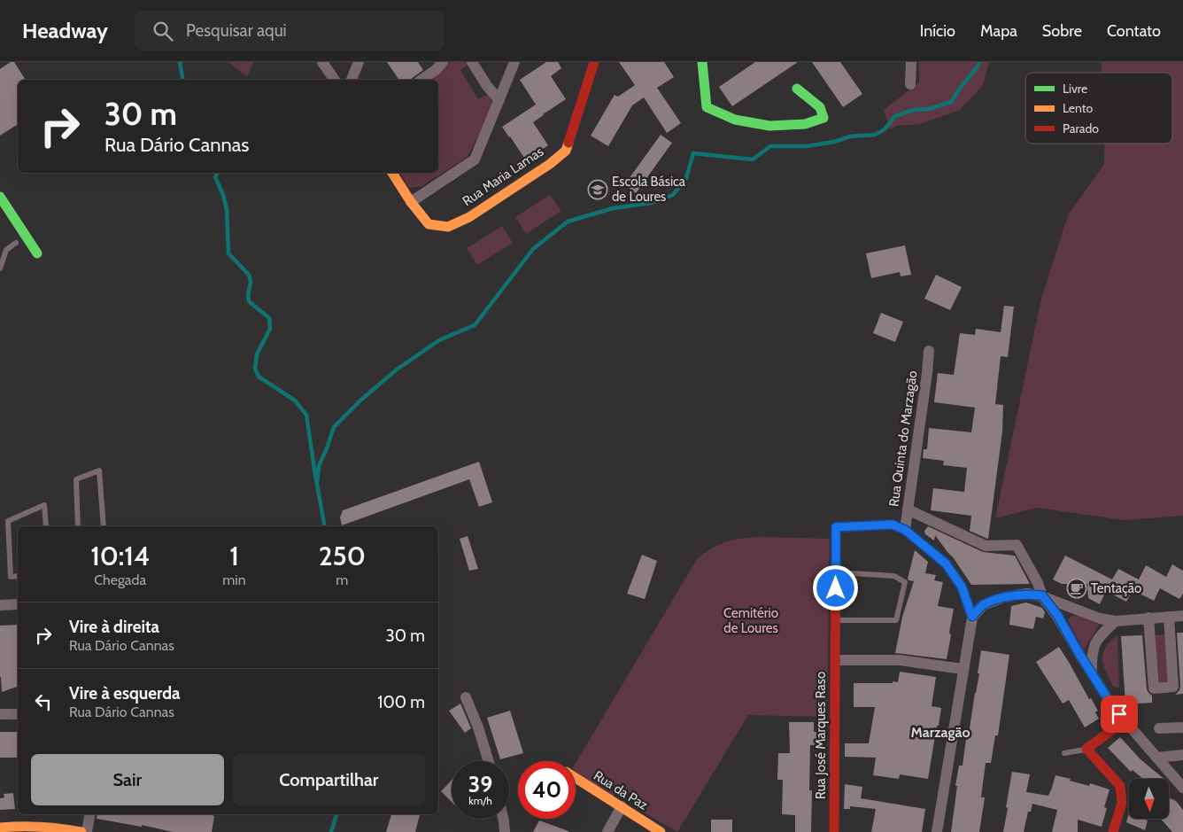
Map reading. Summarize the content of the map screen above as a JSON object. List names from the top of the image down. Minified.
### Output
{"streets":{"street":["Rua Maria Lamas","Rua Quinta do Marzagão","Rua José Marques Raso","Rua da Paz"]},"districts":["Marzagão"],"parks":["Cemitério de Loures"],"places":{"school or university":["Escola Básica de Loures"],"cafe":["Tentação"]},"legend":["Livre","Lento","Parado"],"north":"bottom","page":{"header":"Headway","search":"Pesquisar aqui","nav":["Início","Mapa","Sobre","Contato"],"turn":["30 m","Rua Dário Cannas"],"eta":["10:14","Chegada","1","min","250","m"],"list":[{"name":"Vire à direita","note":"Rua Dário Cannas","value":"30 m"},{"name":"Vire à esquerda","note":"Rua Dário Cannas","value":"100 m"}],"buttons":["Sair","Compartilhar"],"speed":"39 km/h","limit":"40"}}
